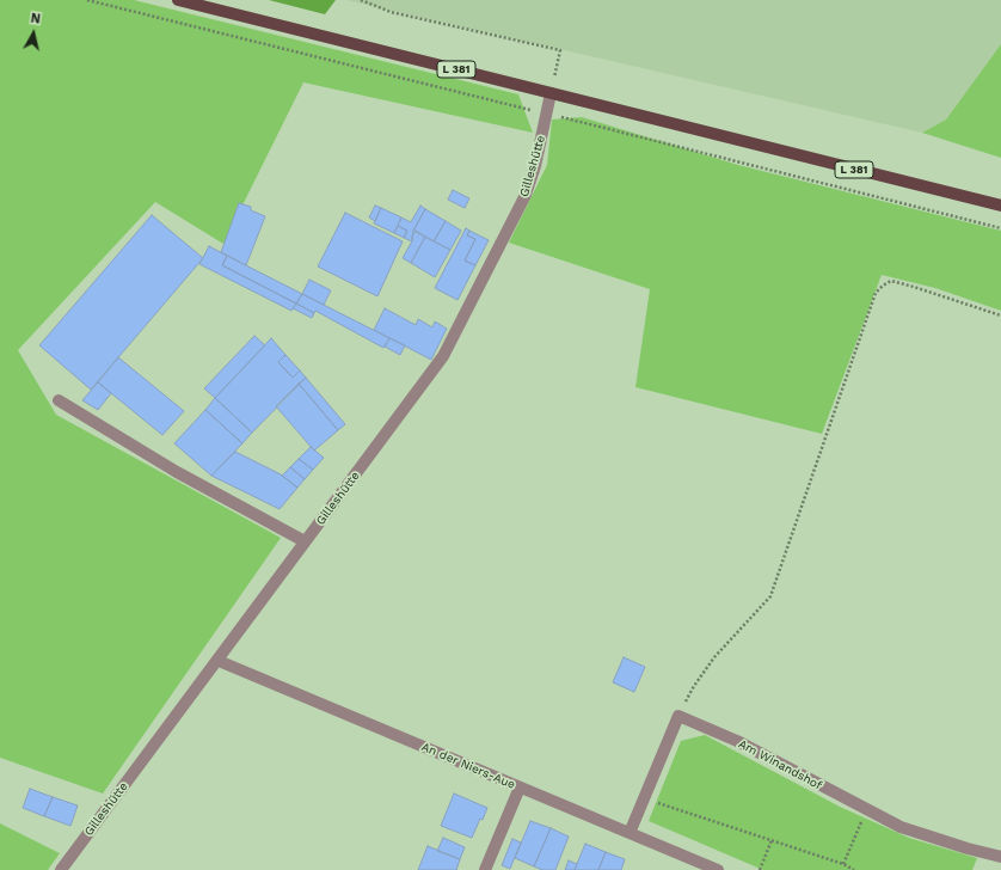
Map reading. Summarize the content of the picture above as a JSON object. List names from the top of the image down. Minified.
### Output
{"streets":{"main road":["L 381"],"street":["Gilleshütte","Am Winandshof","An der Niers-Aue"]},"crossings":[["L 381","Gilleshütte"],["Gilleshütte","An der Niers-Aue"]],"north":"top"}
